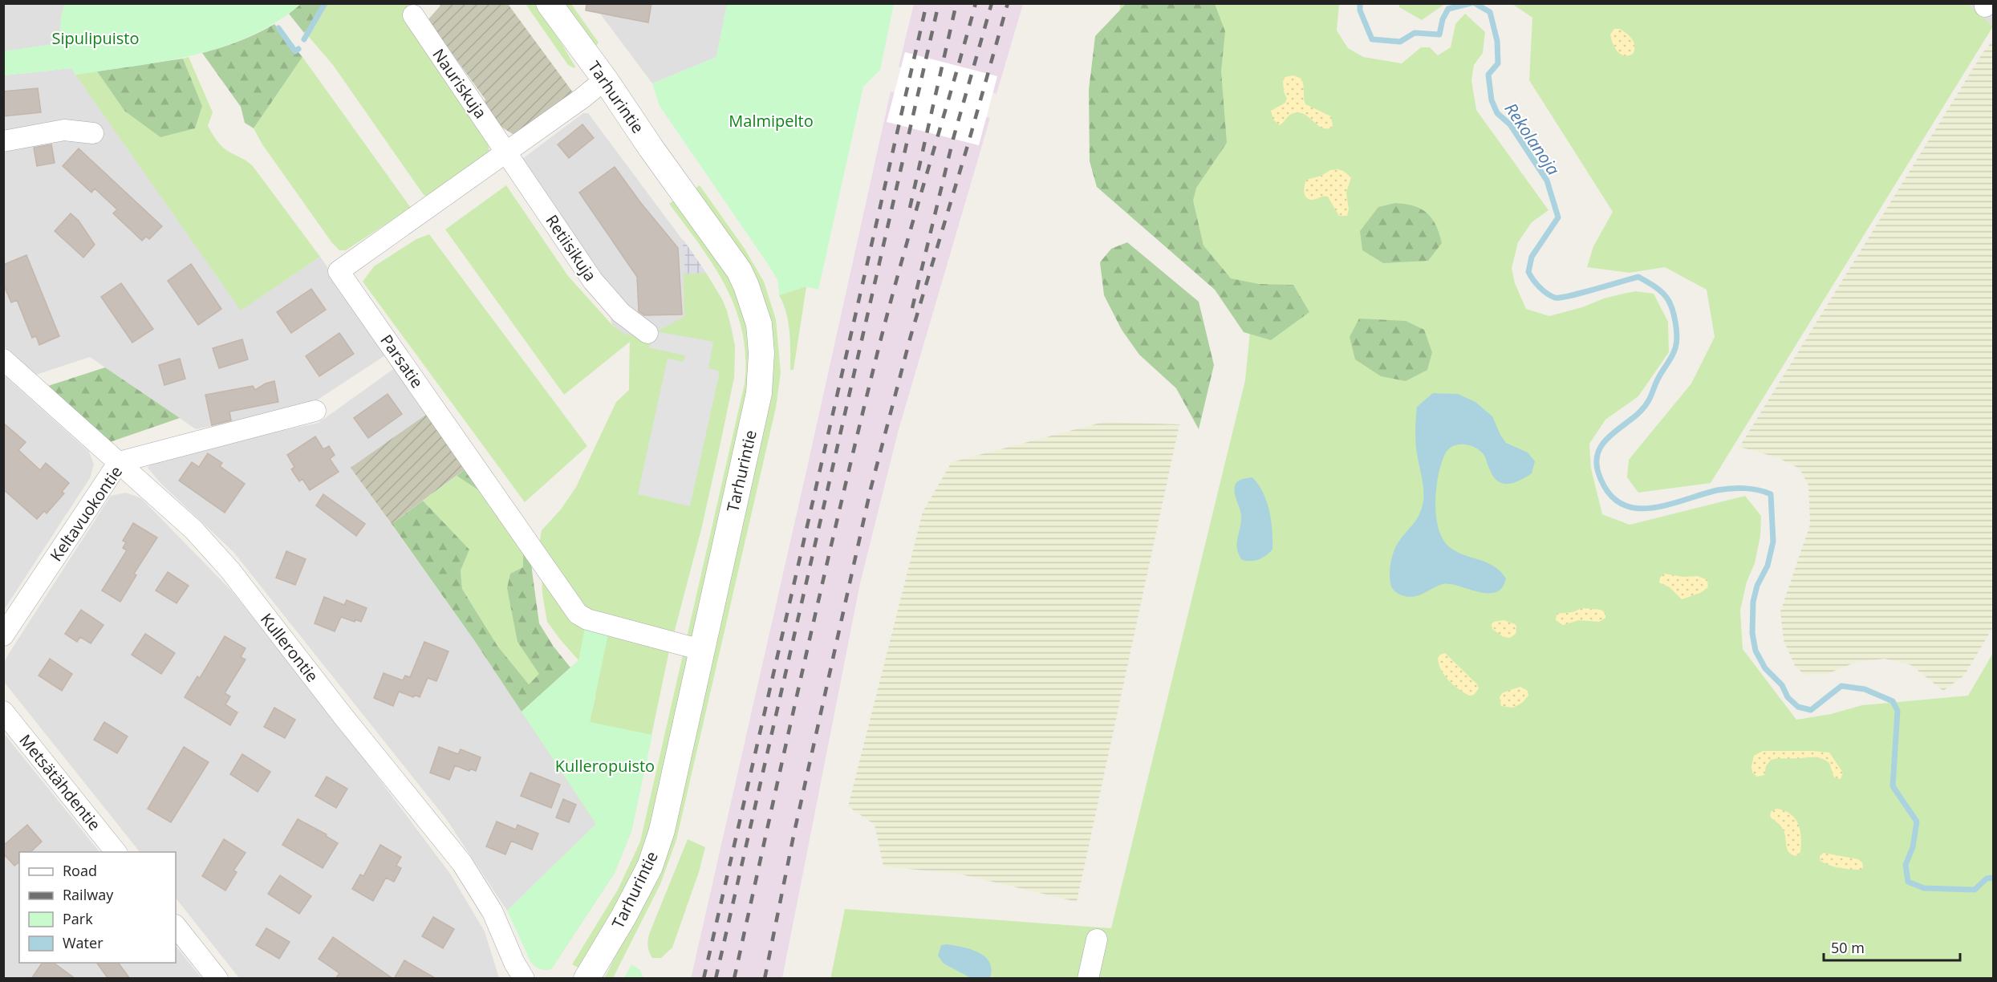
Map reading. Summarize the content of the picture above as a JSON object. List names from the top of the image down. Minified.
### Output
{"streets":{"street":["Nauriskuja","Tarhurintie","Retiisikuja","Parsatie","Keltavuokontie","Kullerontie","Metsätähdentie"]},"crossings":[["Nauriskuja","Retiisikuja"],["Nauriskuja","Parsatie"],["Tarhurintie","Parsatie"],["Retiisikuja","Parsatie"],["Keltavuokontie","Kullerontie"]],"water":["Rekolanoja"],"parks":["Sipulipuisto","Malmipelto","Kulleropuisto"],"legend":["Road","Railway","Park","Water"],"scale_bar":"50 m"}
